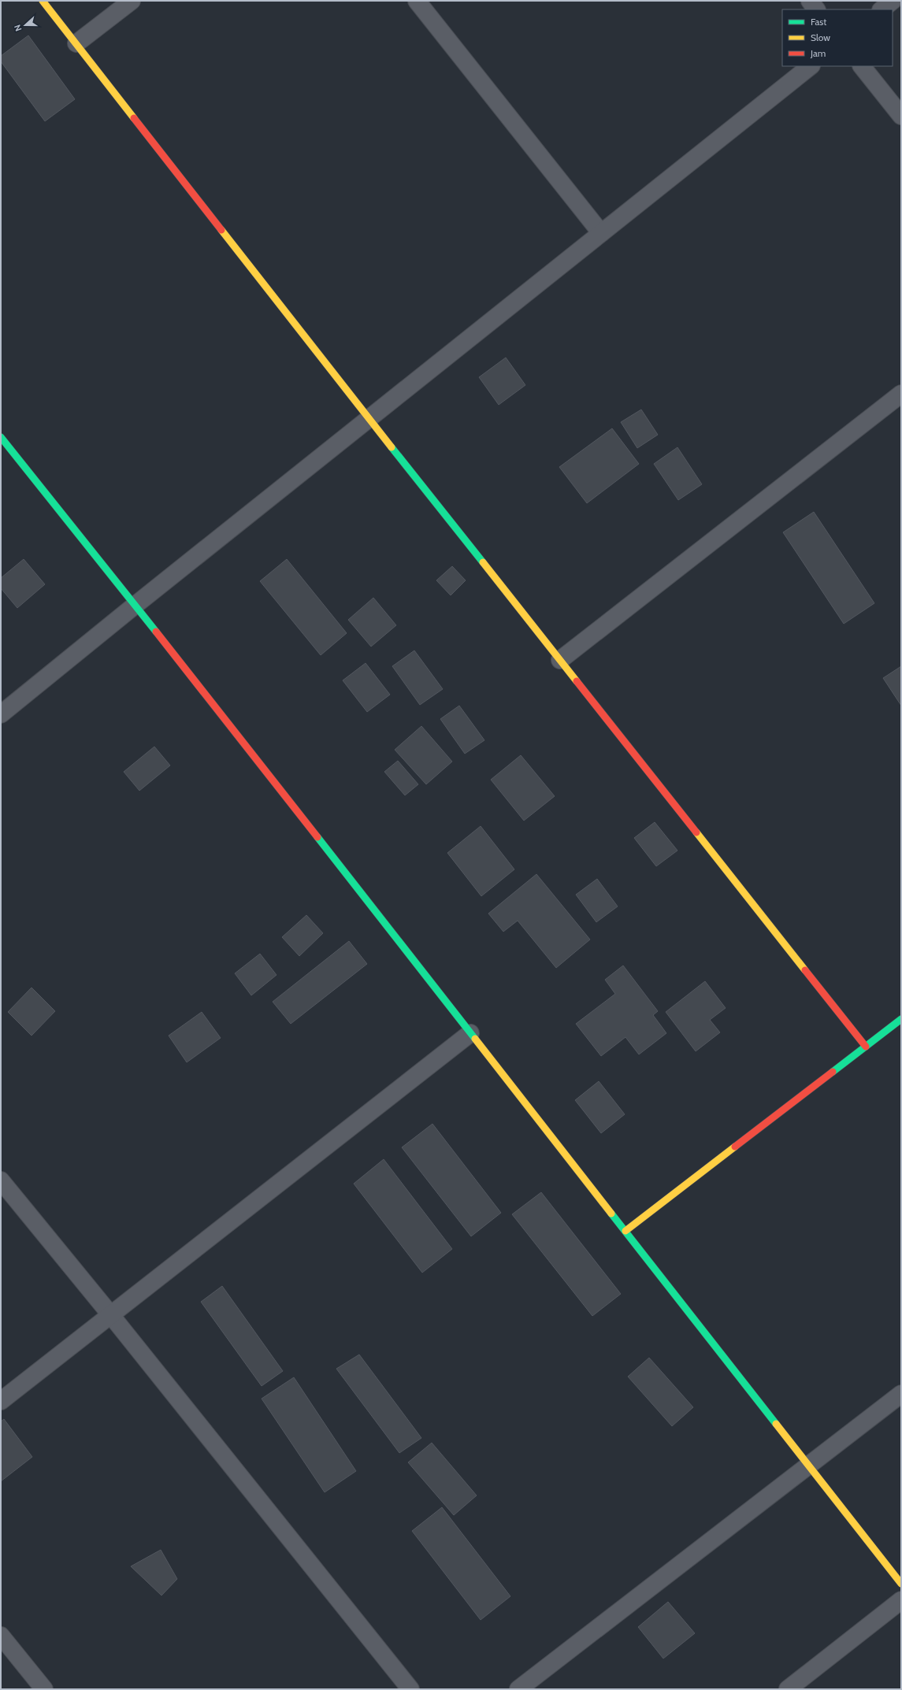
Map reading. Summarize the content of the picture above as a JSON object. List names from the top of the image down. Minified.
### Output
{"legend":["Fast","Slow","Jam"],"north":"left"}
